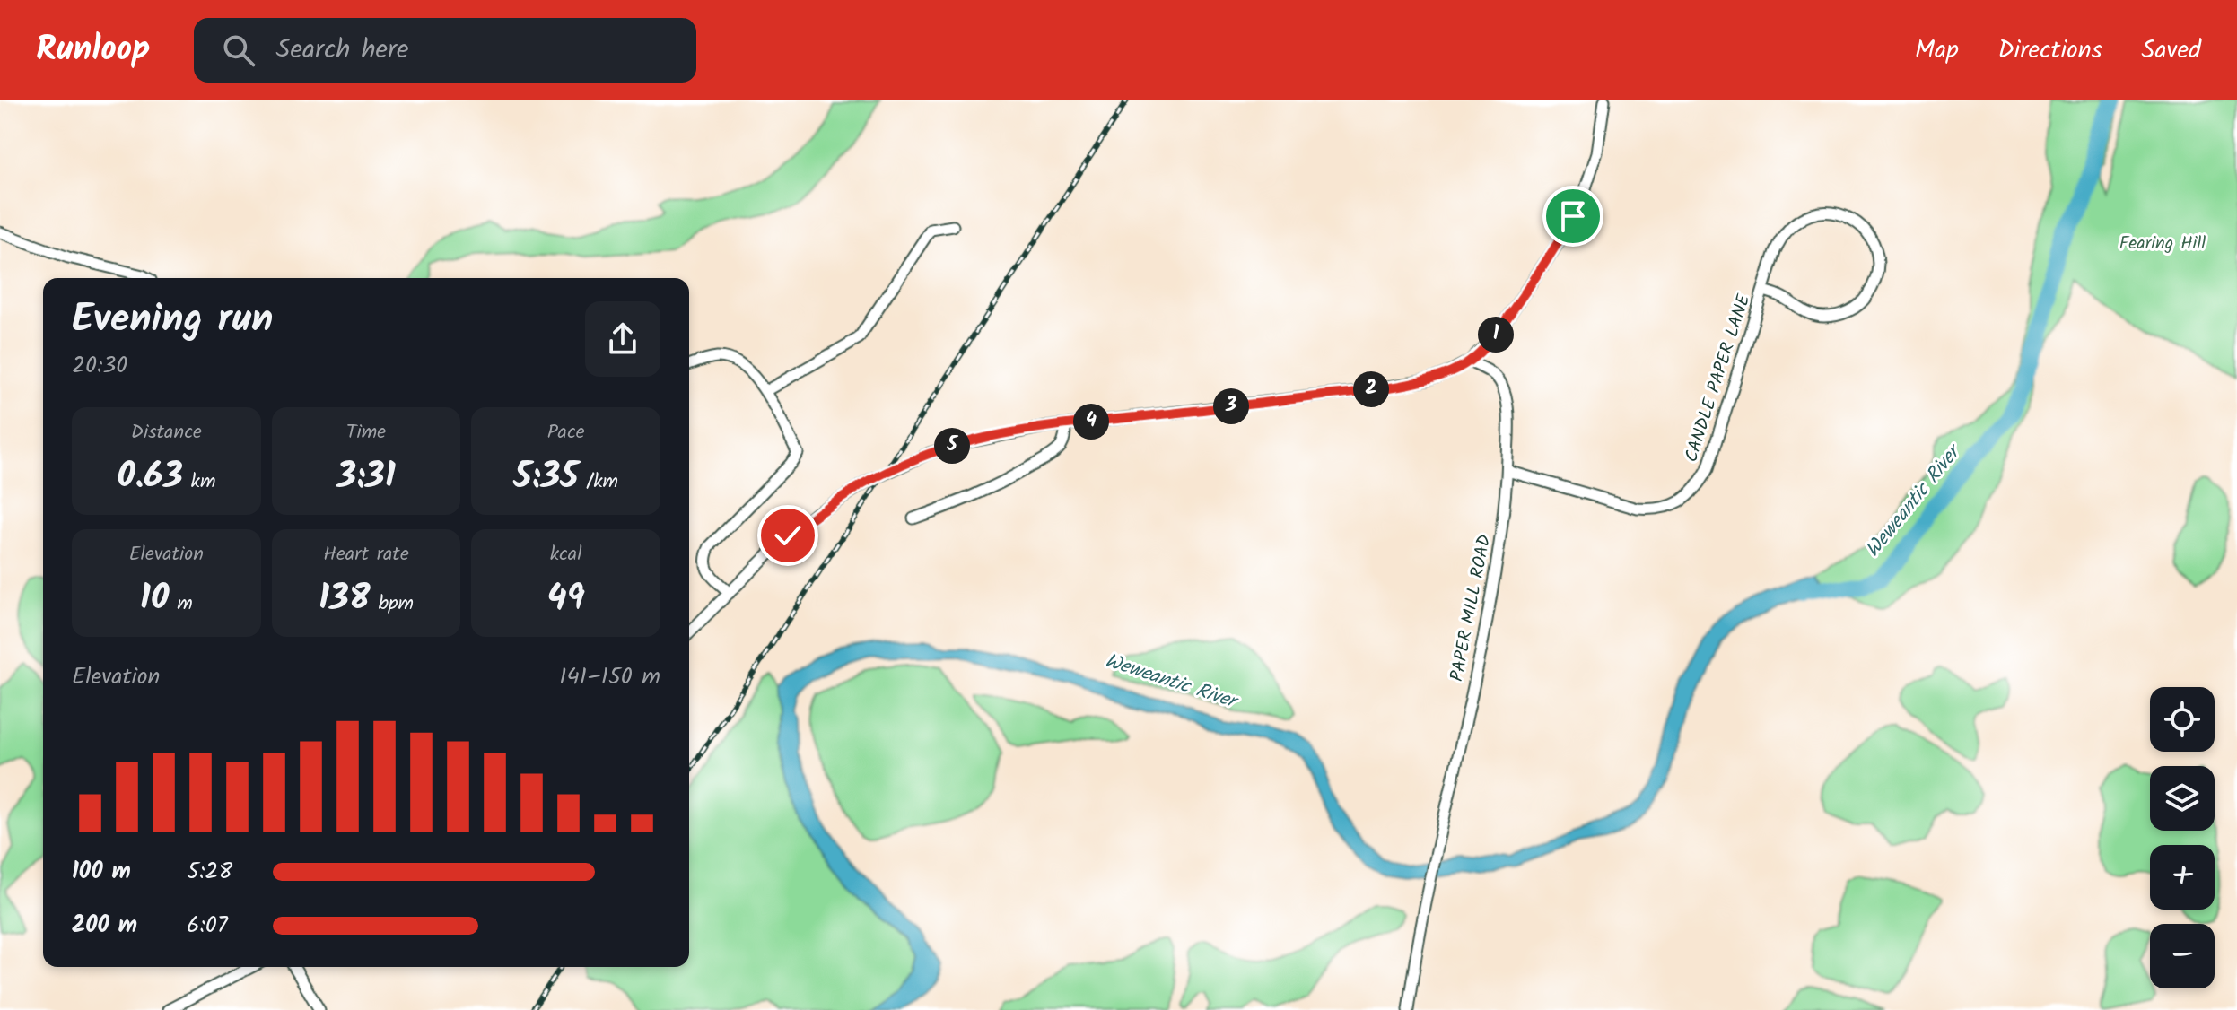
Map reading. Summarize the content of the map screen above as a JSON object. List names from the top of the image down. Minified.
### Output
{"streets":{"street":["CANDLE PAPER LANE","PAPER MILL ROAD"]},"crossings":[["CANDLE PAPER LANE","PAPER MILL ROAD"]],"water":["Weweantic River"],"parks":["Fearing Hill"],"page":{"header":"Runloop","search":"Search here","nav":["Map","Directions","Saved"],"heading":["Evening run","20:30"],"pins":["1","2","3","4","5"],"stats":[["Distance","0.63 km"],["Time","3:31"],["Pace","5:35 /km"],["Elevation","10 m"],["Heart rate","138 bpm"],["kcal","49"]],"chart":["Elevation","141–150 m"],"map_buttons":["+","−"],"list":[{"name":"100 m","note":"5:28"},{"name":"200 m","note":"6:07"}]}}
